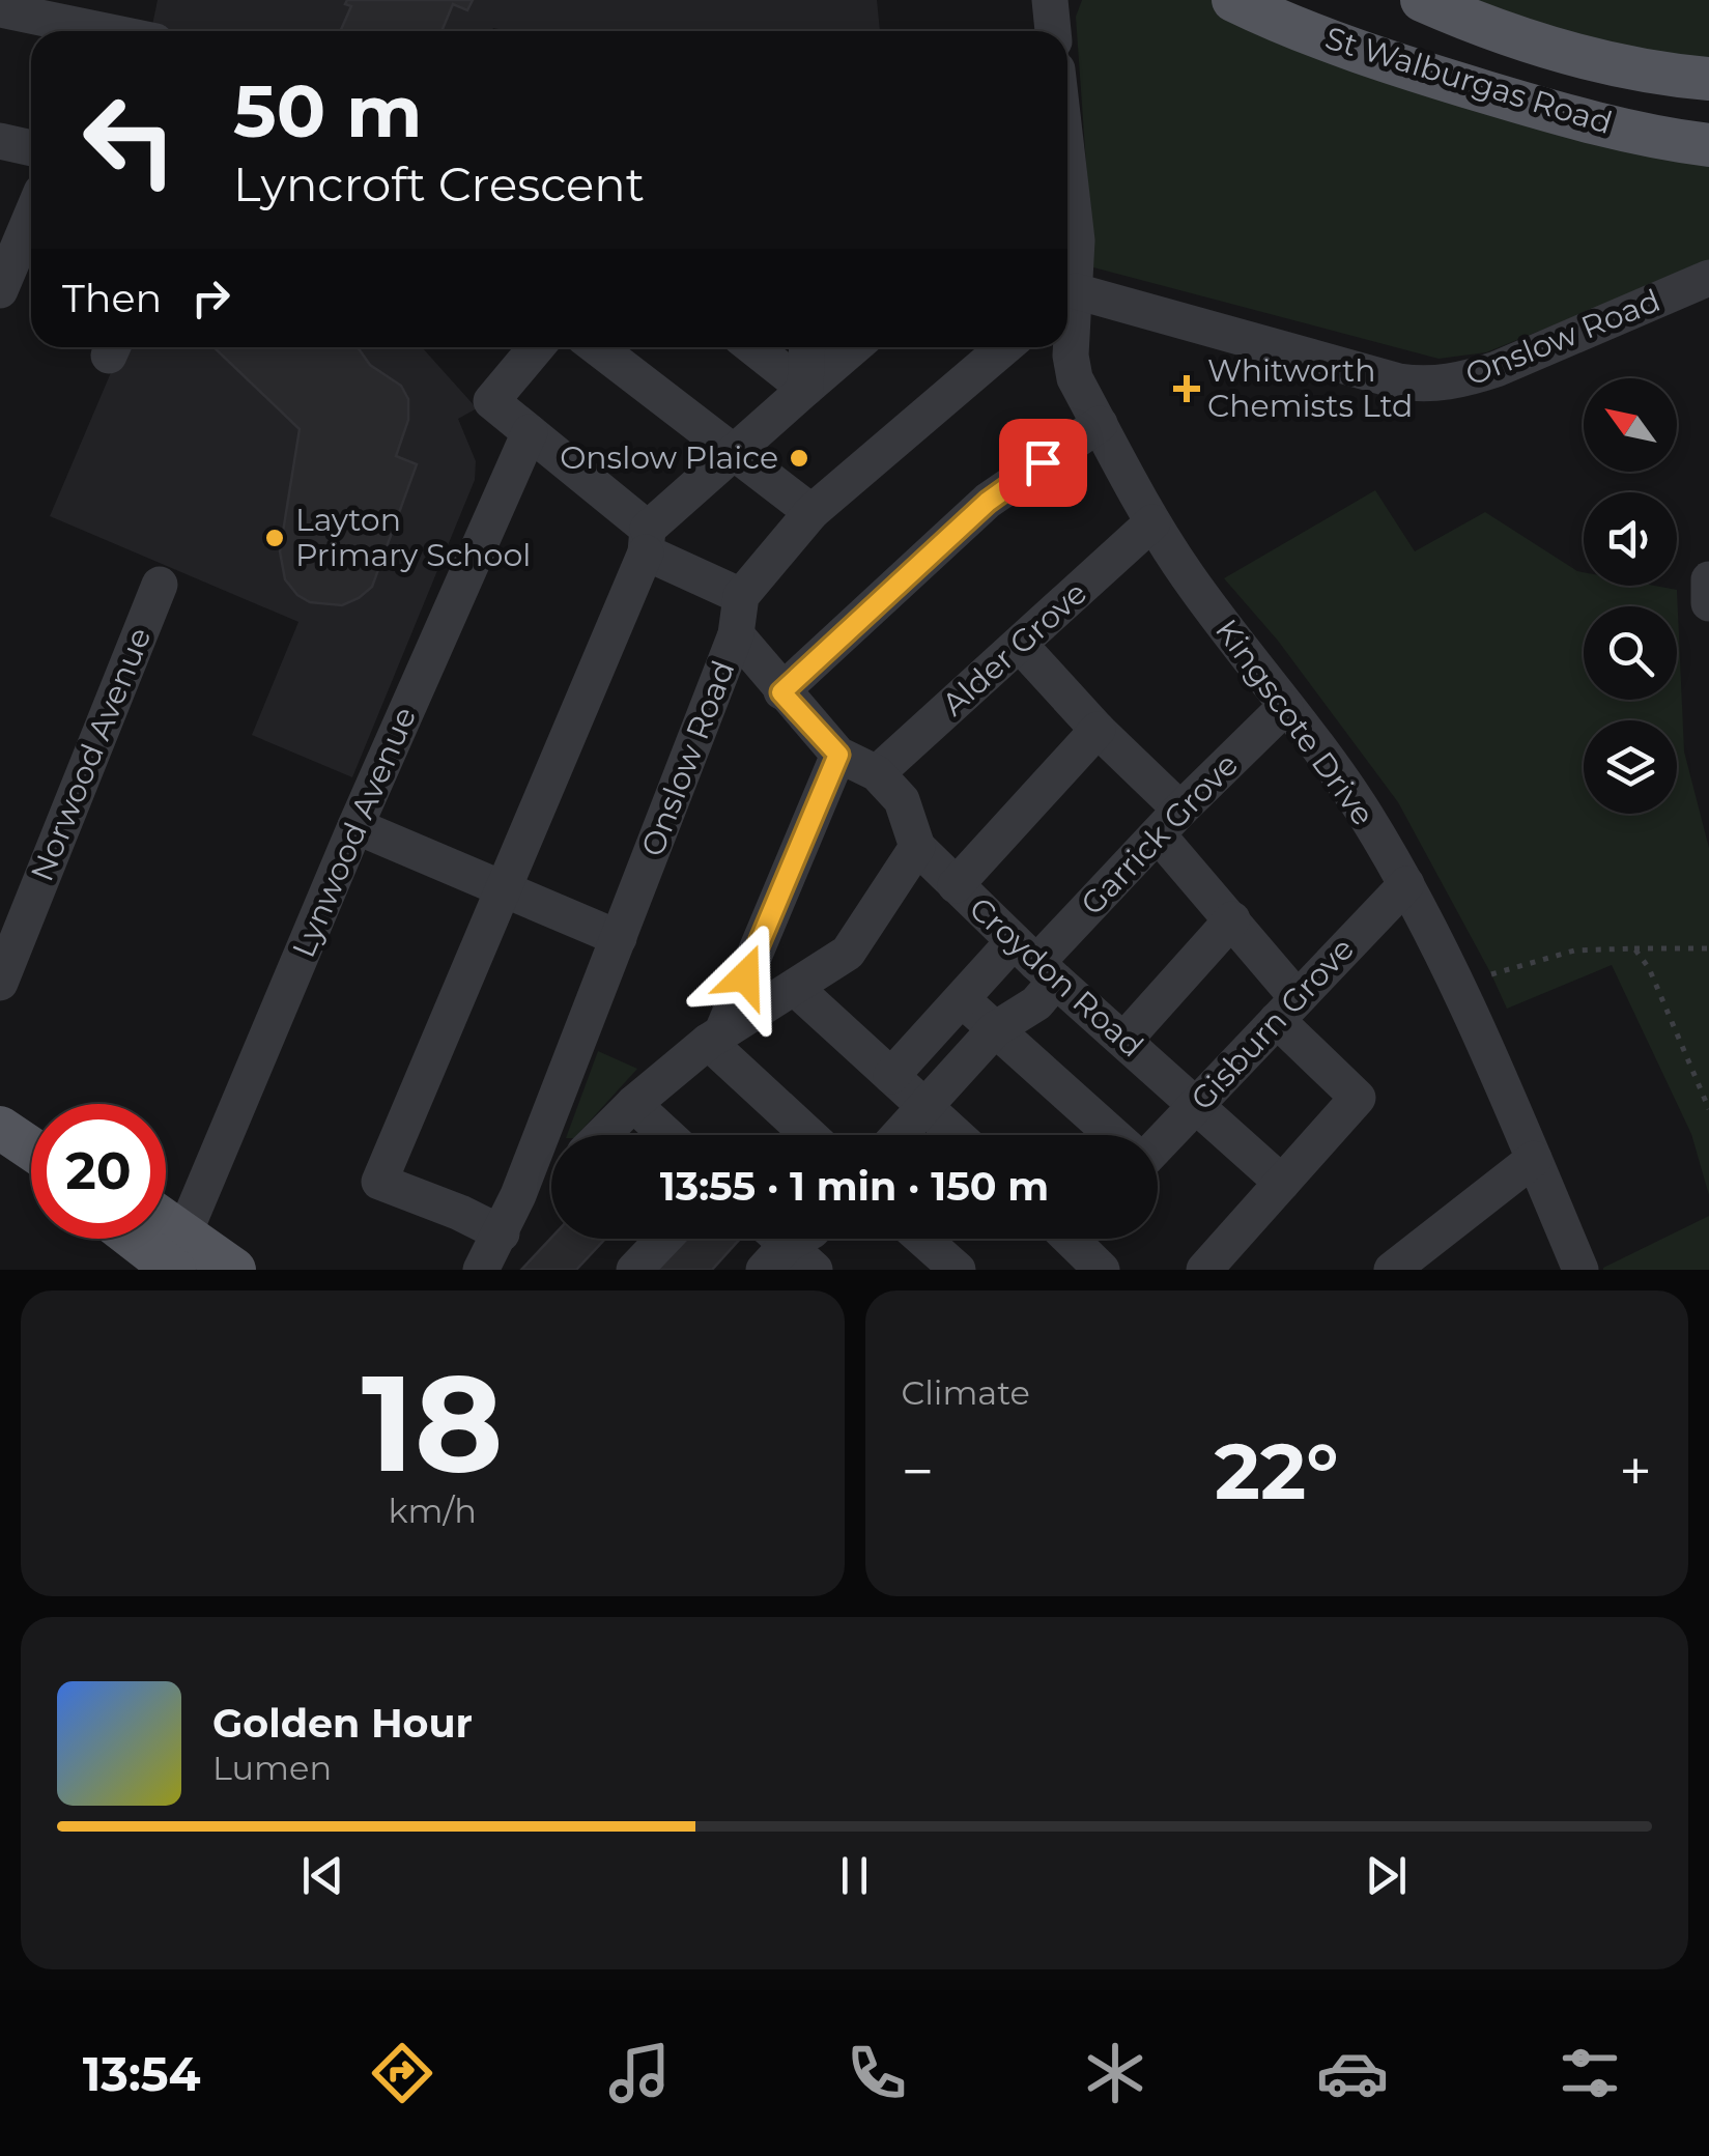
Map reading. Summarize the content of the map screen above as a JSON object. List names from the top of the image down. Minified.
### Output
{"streets":{"main road":["St Walburgas Road"],"street":["Onslow Road","Alder Grove","Kingscote Drive","Norwood Avenue","Lynwood Avenue","Garrick Grove","Croydon Road","Gisburn Grove"]},"crossings":[["Alder Grove","Kingscote Drive"],["Kingscote Drive","Garrick Grove"],["Kingscote Drive","Gisburn Grove"],["Garrick Grove","Croydon Road"],["Croydon Road","Gisburn Grove"]],"places":{"health":["Whitworth Chemists Ltd"],"other":["Onslow Plaice","Layton Primary School"]},"north":"top left","page":{"turn":["50 m","Lyncroft Crescent"],"then":"Then","limit":"20","trip":"13:55 · 1 min · 150 m","tile":[["18","km/h"],"Climate"],"heat":["−","22°","+"],"song":["Golden Hour","Lumen"],"tabs":"13:54"}}
